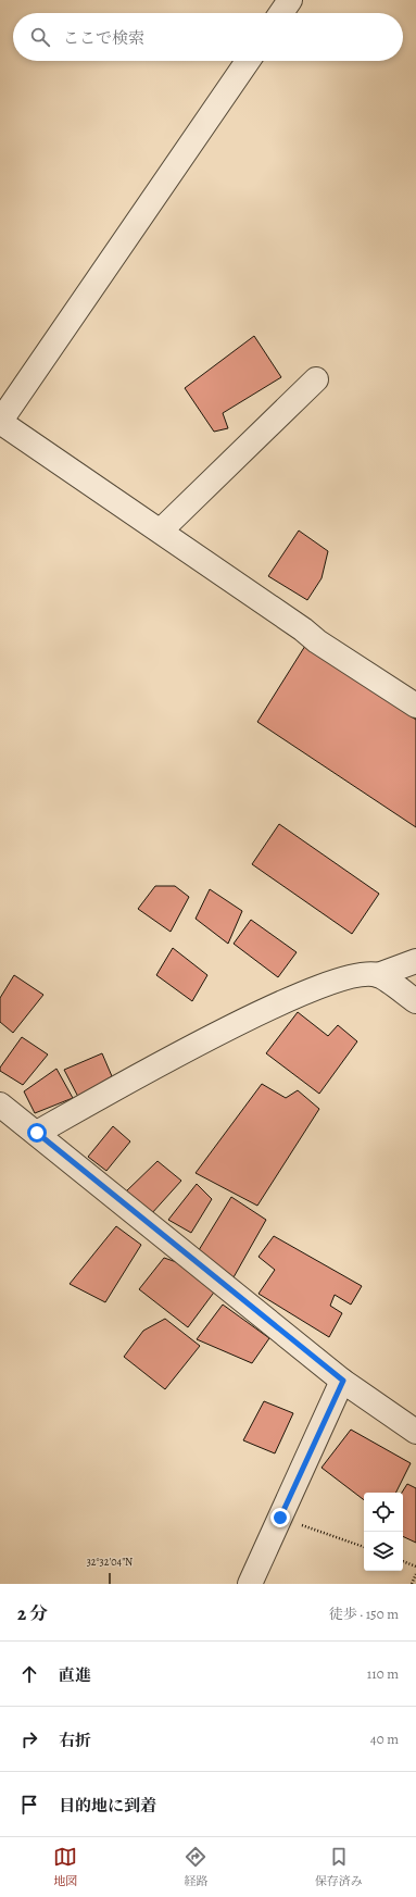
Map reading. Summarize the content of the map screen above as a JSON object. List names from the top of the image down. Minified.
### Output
{"page":{"search":"ここで検索","heading":["2 分","徒歩 · 150 m"],"list":[["直進","110 m"],["右折","40 m"],"目的地に到着"],"nav":["地図","経路","保存済み"]},"coordinates":["32°32'04\"N"]}
